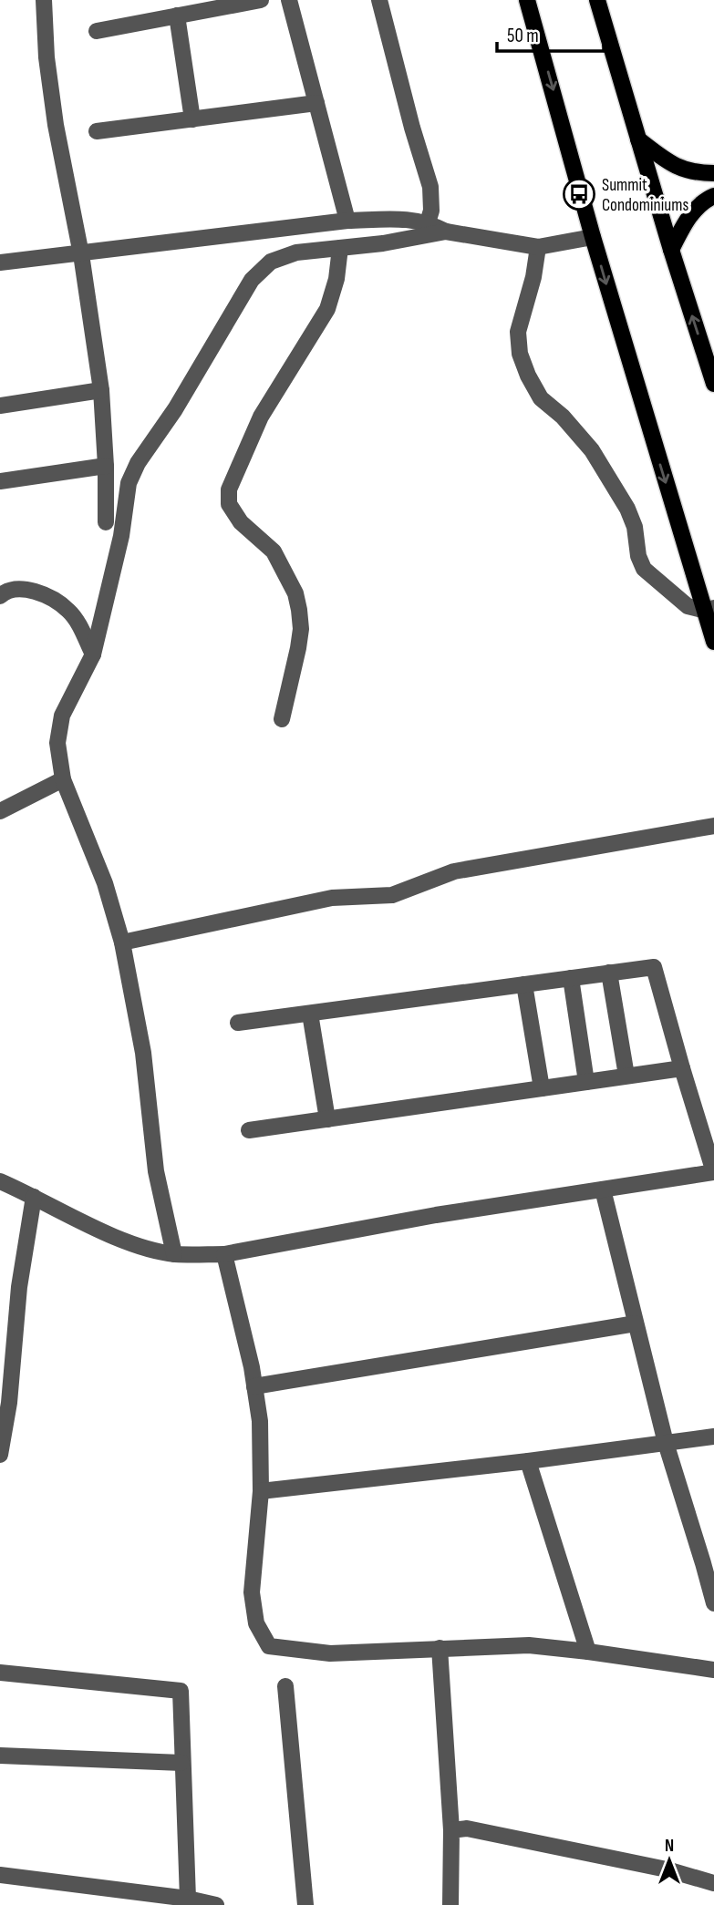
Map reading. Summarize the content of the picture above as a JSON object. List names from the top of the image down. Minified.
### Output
{"places":{"bus stop":["Summit Condominiums"]},"scale_bar":"50 m","north":"top"}
